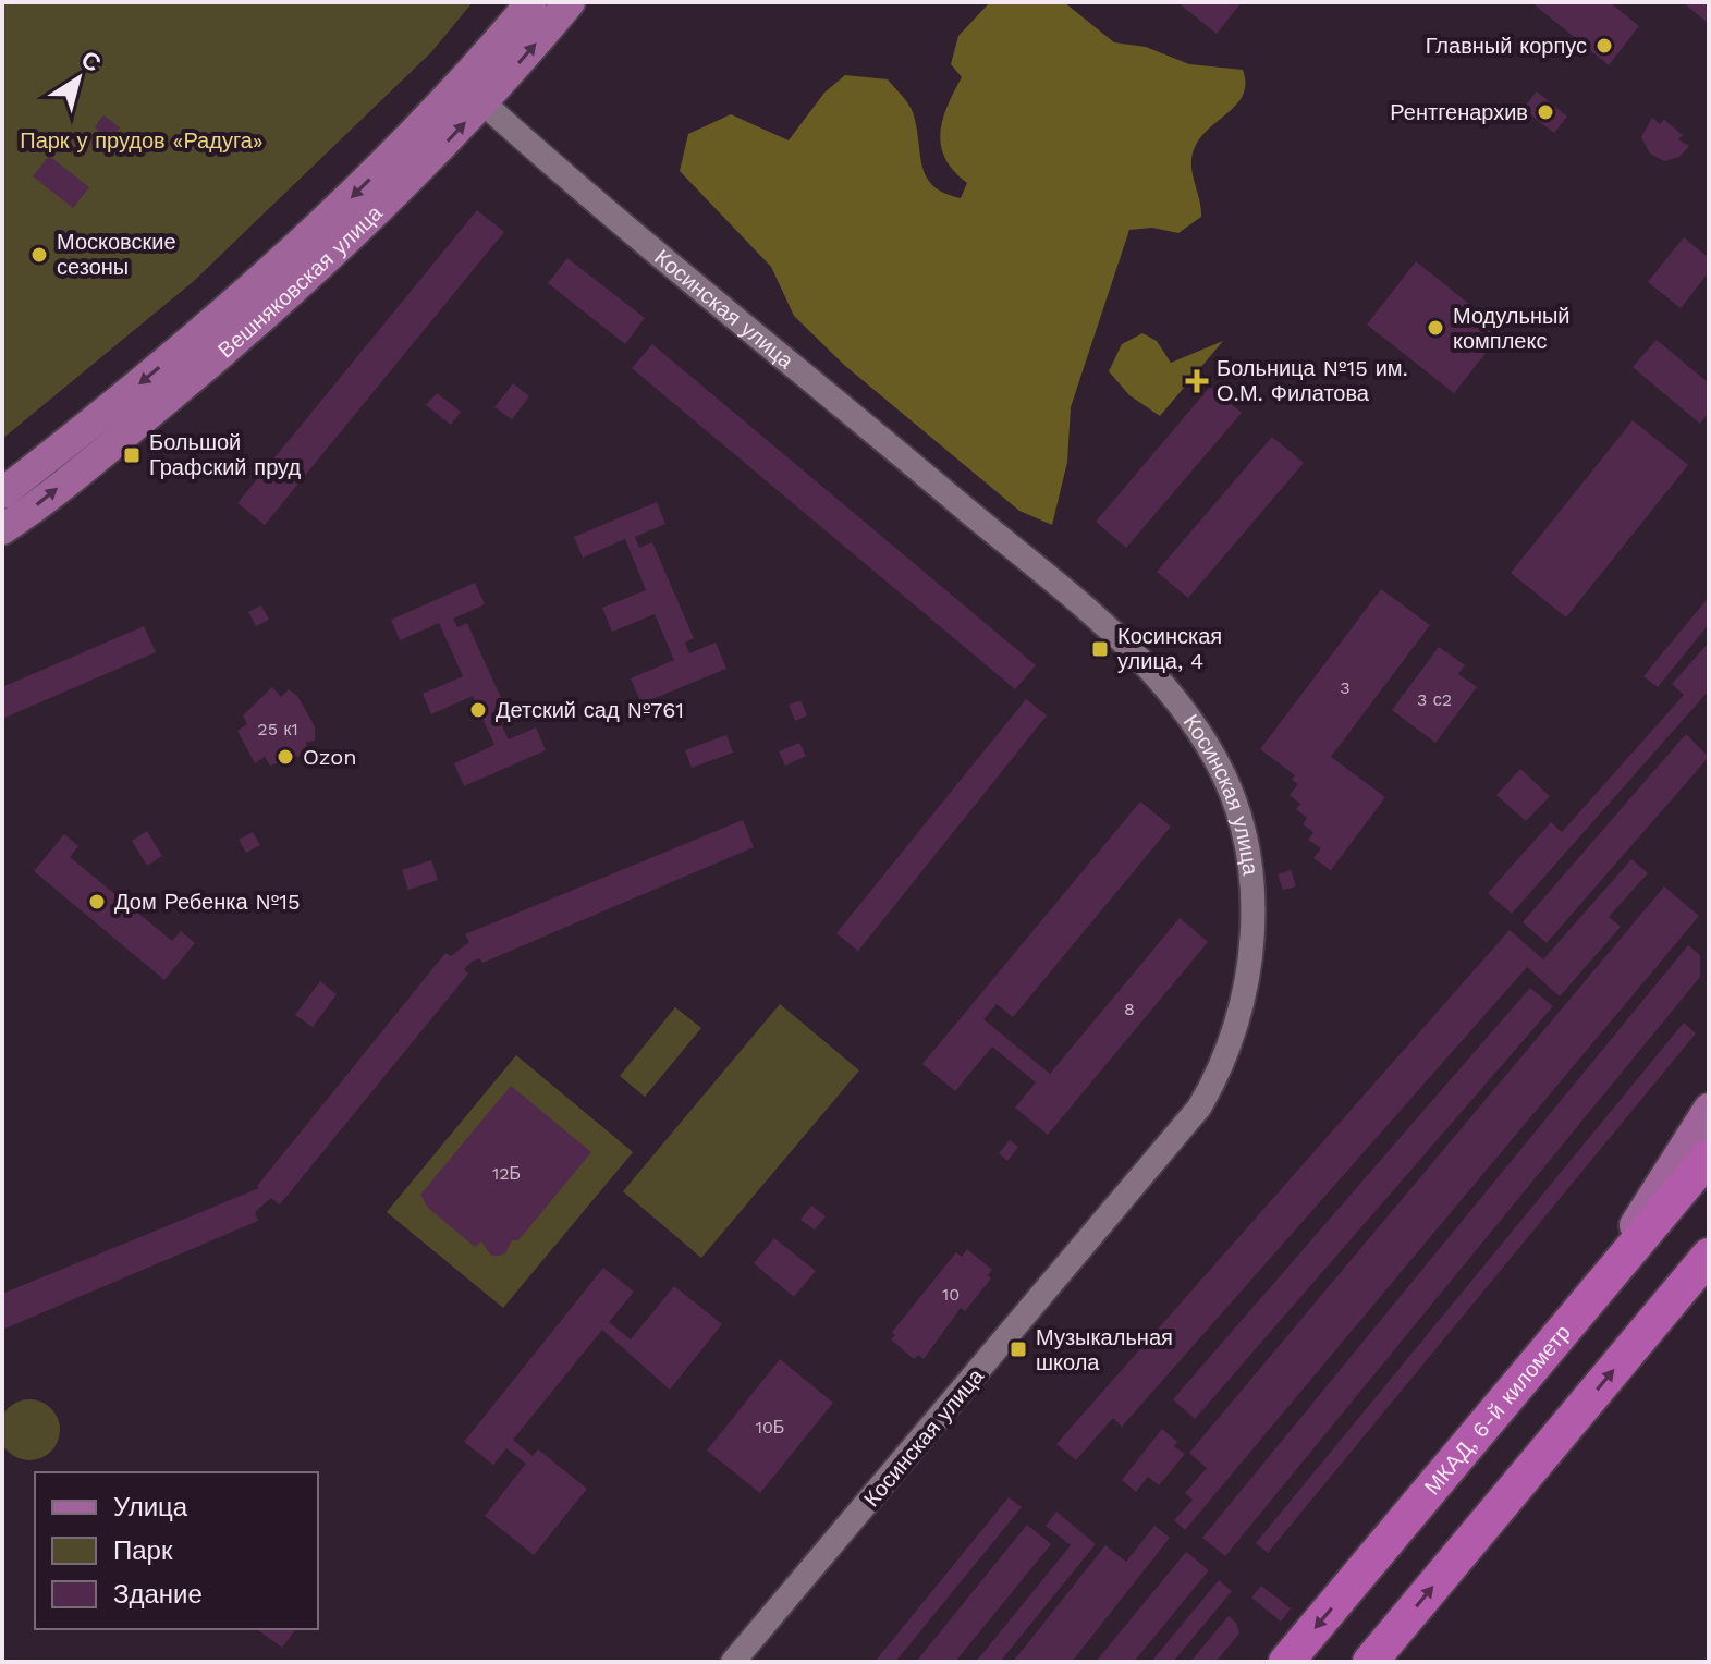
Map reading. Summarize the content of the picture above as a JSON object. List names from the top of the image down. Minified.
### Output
{"streets":{"highway":["МКАД, 6-й километр"],"main road":["Вешняковская улица"],"street":["Косинская улица"]},"crossings":[["Вешняковская улица","Косинская улица"]],"parks":["Парк у прудов «Радуга»"],"places":{"other":["Главный корпус","Рентгенархив","Московские сезоны","Модульный комплекс","Детский сад №761","Ozon","Дом Ребенка №15"],"health":["Больница №15 им. О.М. Филатова"],"transit":["Большой Графский пруд","Косинская улица, 4","Музыкальная школа"]},"house_numbers":["3","3 с2","25 к1","8","12Б","10","10Б"],"legend":["Улица","Парк","Здание"],"north":"top right"}
